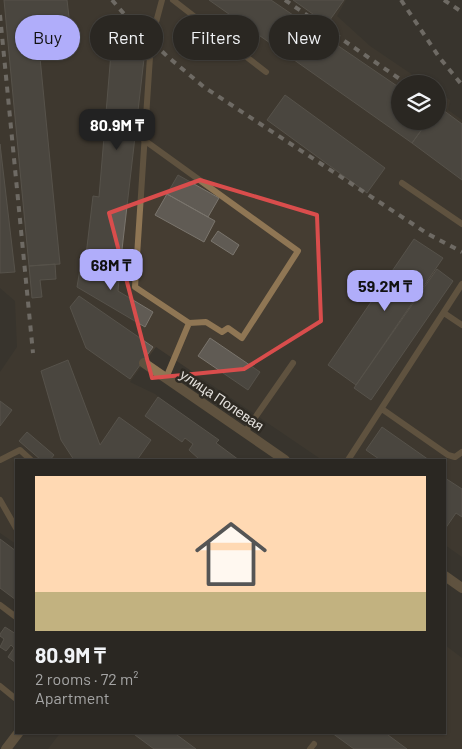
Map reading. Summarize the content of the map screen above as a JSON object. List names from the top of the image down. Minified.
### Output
{"streets":{"street":["улица Полевая"]},"page":{"chip":["Buy","Rent","Filters","New"],"price":["80.9M ₸","68M ₸","59.2M ₸"],"list":[{"name":"80.9M ₸","note":"2 rooms · 72 m² · Apartment"}]}}
